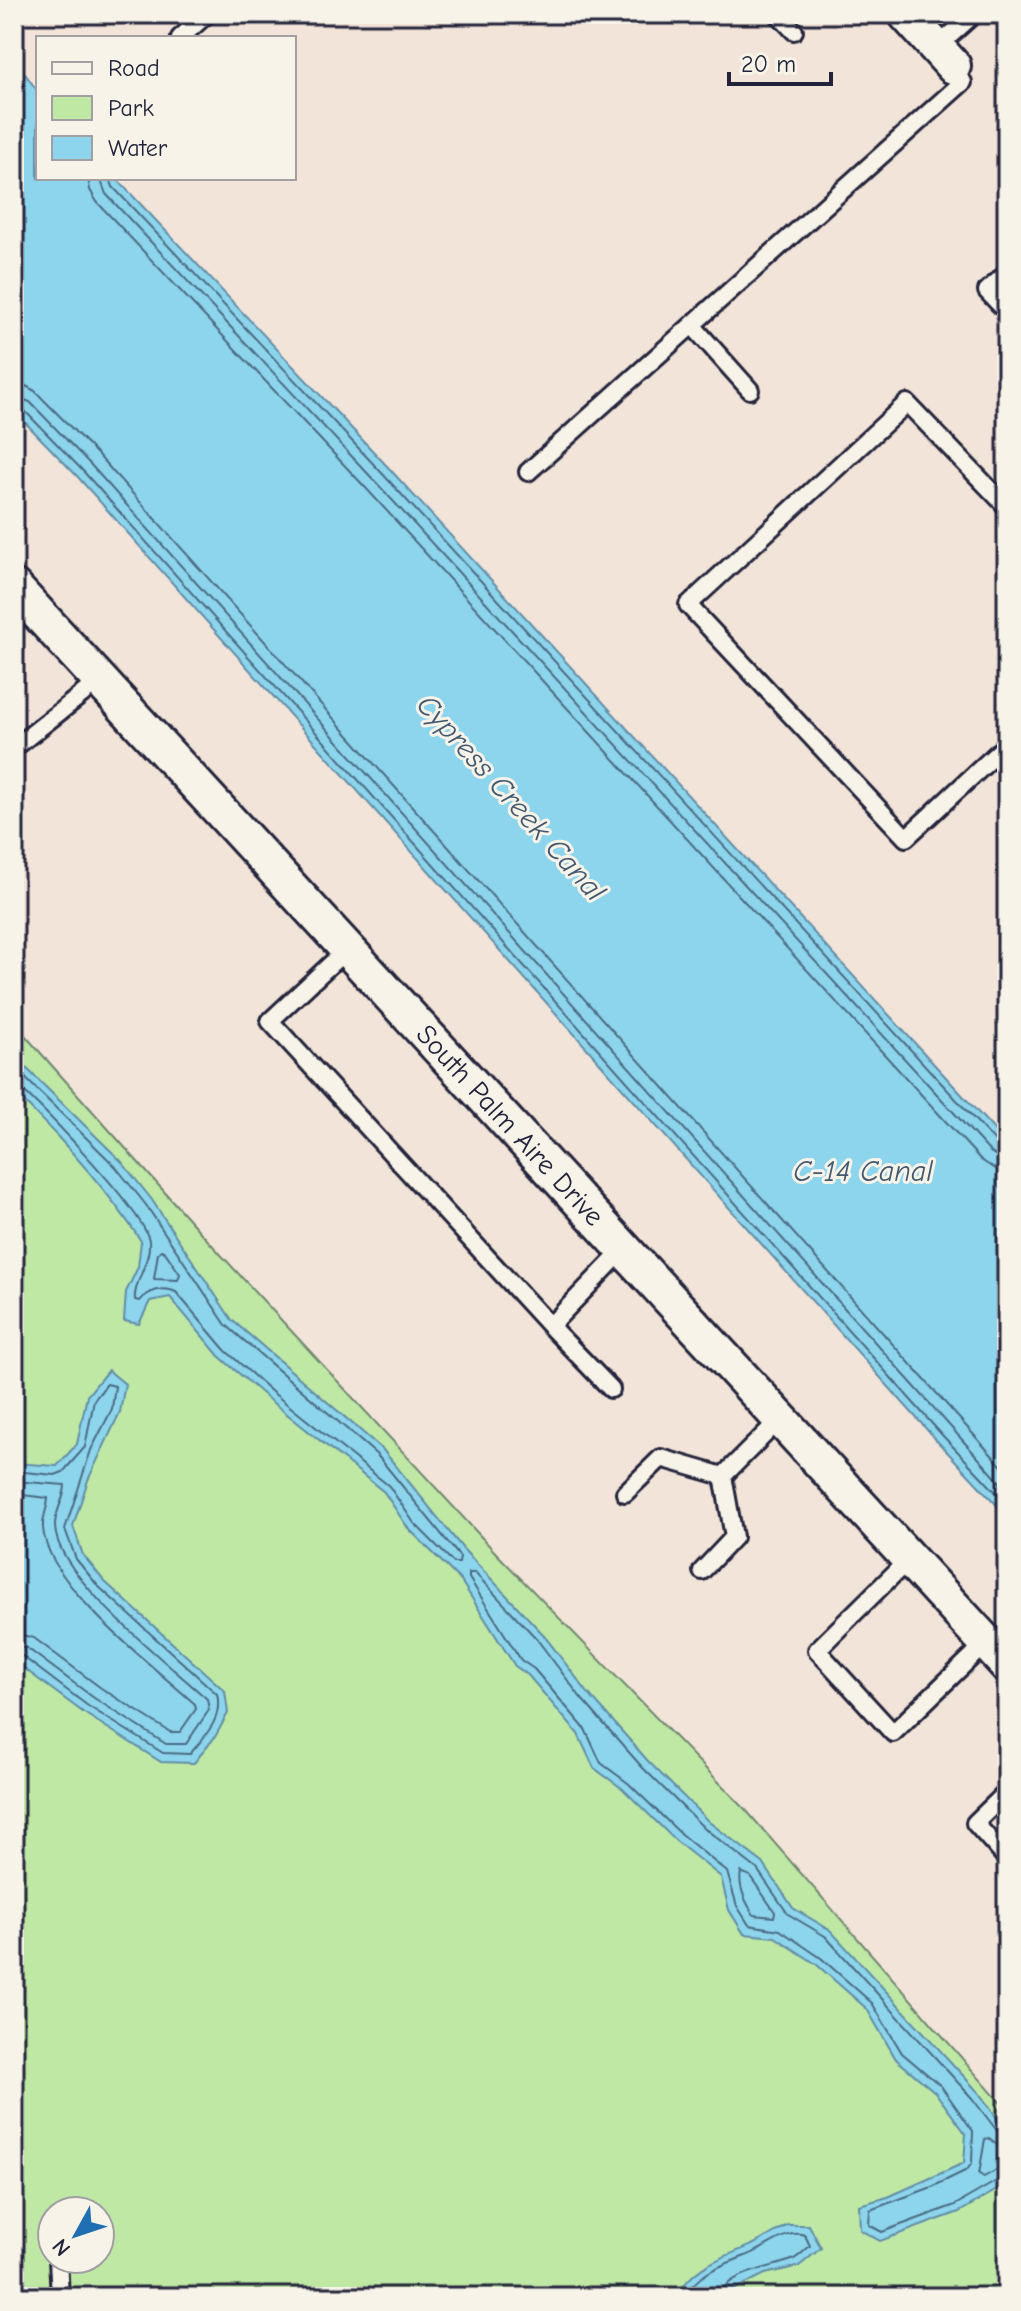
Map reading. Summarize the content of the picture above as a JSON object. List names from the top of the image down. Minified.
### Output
{"streets":{"street":["South Palm Aire Drive"]},"water":["Cypress Creek Canal","C-14 Canal"],"legend":["Road","Park","Water"],"scale_bar":"20 m","north":"bottom left"}
